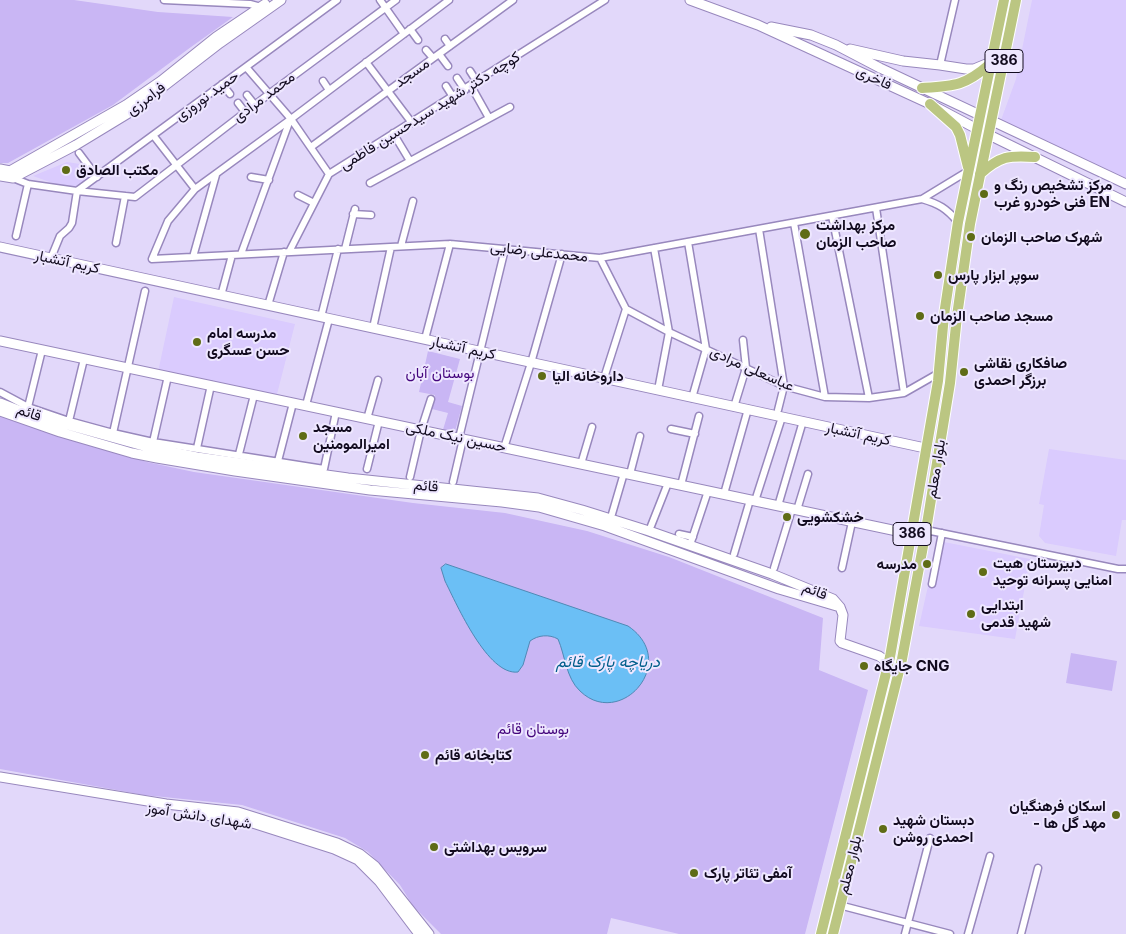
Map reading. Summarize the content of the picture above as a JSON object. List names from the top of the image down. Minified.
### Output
{"streets":{"main road":["386","فاخری","فرامرزی","کریم آتشبار","قائم","حسین نیک ملکی","بلوار معلم","شهدای دانش آموز"],"street":["مسجد","حمید نوروزی","محمد مرادی","کوچه دکتر شهید سیدحسین فاطمی","محمدعلی رضایی","عباسعلی مرادی"]},"crossings":[["فاخری","بلوار معلم"],["کوچه دکتر شهید سیدحسین فاطمی","محمدعلی رضایی"],["کریم آتشبار","بلوار معلم"],["عباسعلی مرادی","بلوار معلم"],["قائم","بلوار معلم"],["حسین نیک ملکی","بلوار معلم"]],"water":["دریاچه پارک قائم"],"parks":["بوستان آبان","بوستان قائم"],"places":["مکتب الصادق","مرکز تشخیص رنگ و فنی خودرو غرب EN","مرکز بهداشت صاحب الزمان","شهرک صاحب الزمان","سوپر ابزار پارس","مسجد صاحب الزمان","مدرسه امام حسن عسگری","صافکاری نقاشی برزگر احمدی","داروخانه الیا","مسجد امیرالمومنین","خشکشویی","مدرسه","دبیرستان هیت امنایی پسرانه توحید","ابتدایی شهید قدمی","جایگاه CNG","کتابخانه قائم","اسکان فرهنگیان - مهد گل ها","دبستان شهید احمدی روشن","سرویس بهداشتی","آمفی تئاتر پارک"]}
